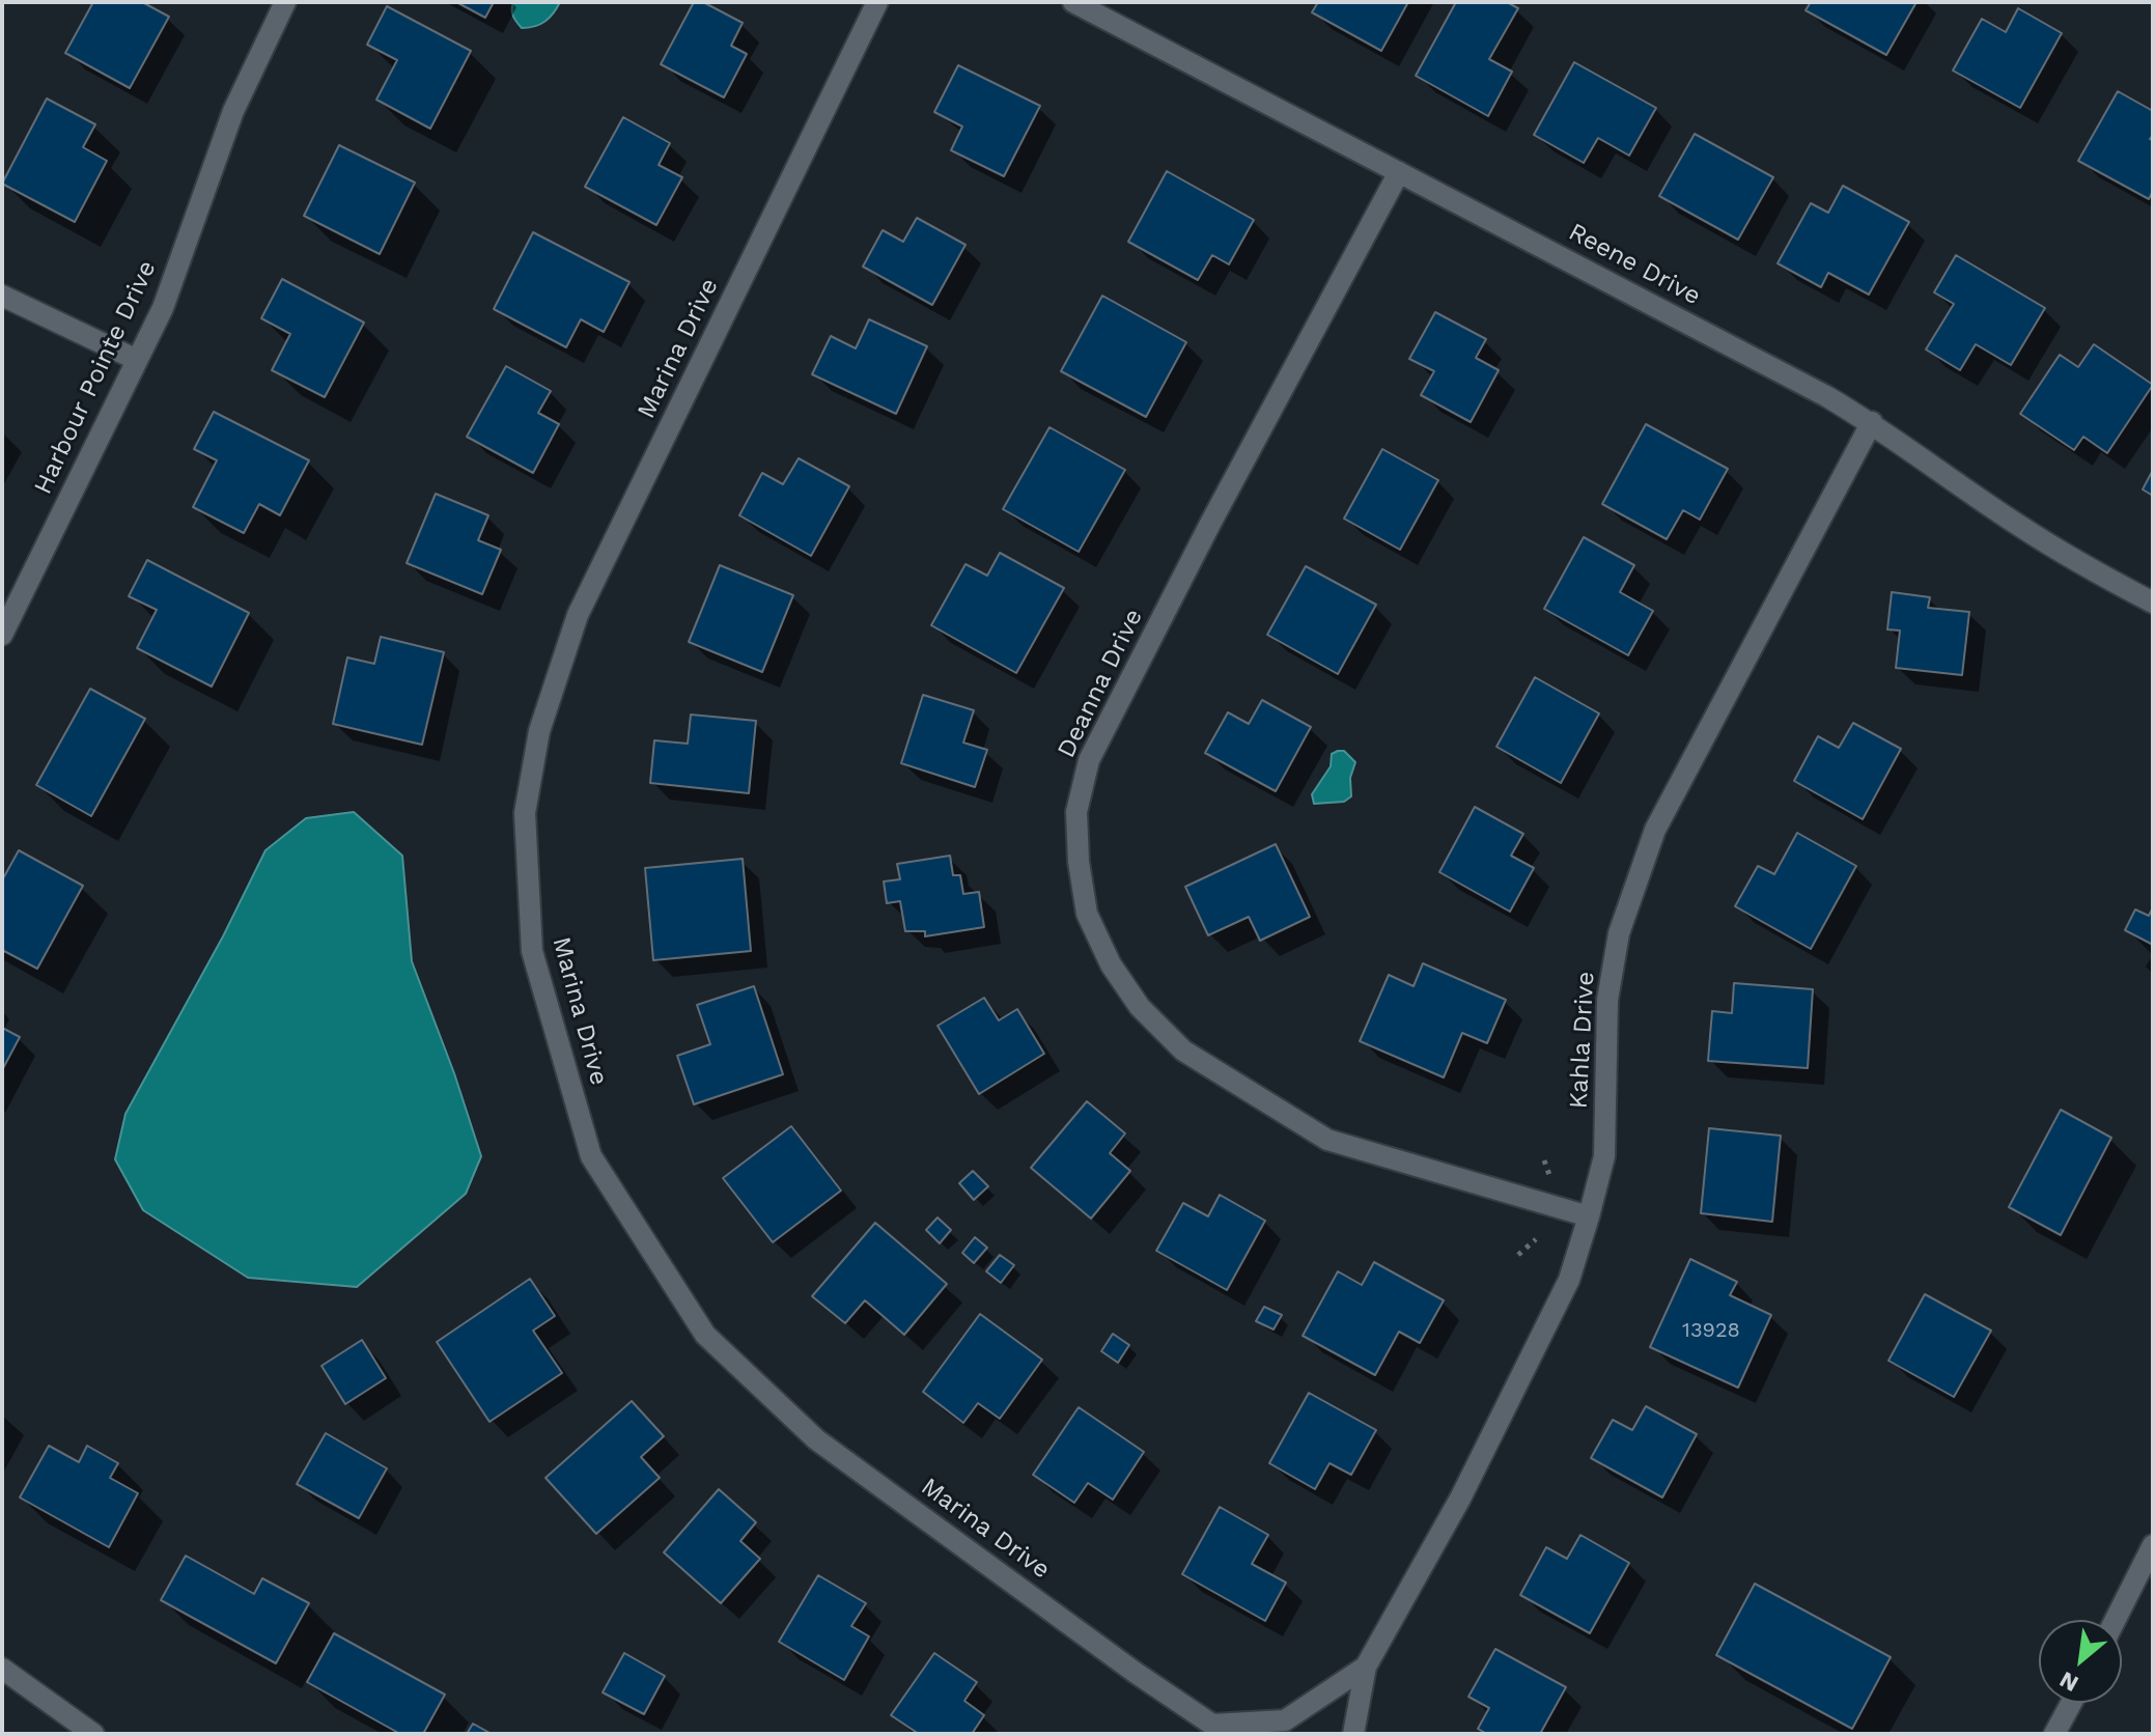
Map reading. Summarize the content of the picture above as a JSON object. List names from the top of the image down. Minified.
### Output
{"streets":{"street":["Reene Drive","Marina Drive","Harbour Pointe Drive","Deanna Drive","Kahla Drive"]},"crossings":[["Reene Drive","Deanna Drive"],["Reene Drive","Kahla Drive"],["Marina Drive","Kahla Drive"],["Deanna Drive","Kahla Drive"]],"house_numbers":["13928"],"north":"bottom left"}
